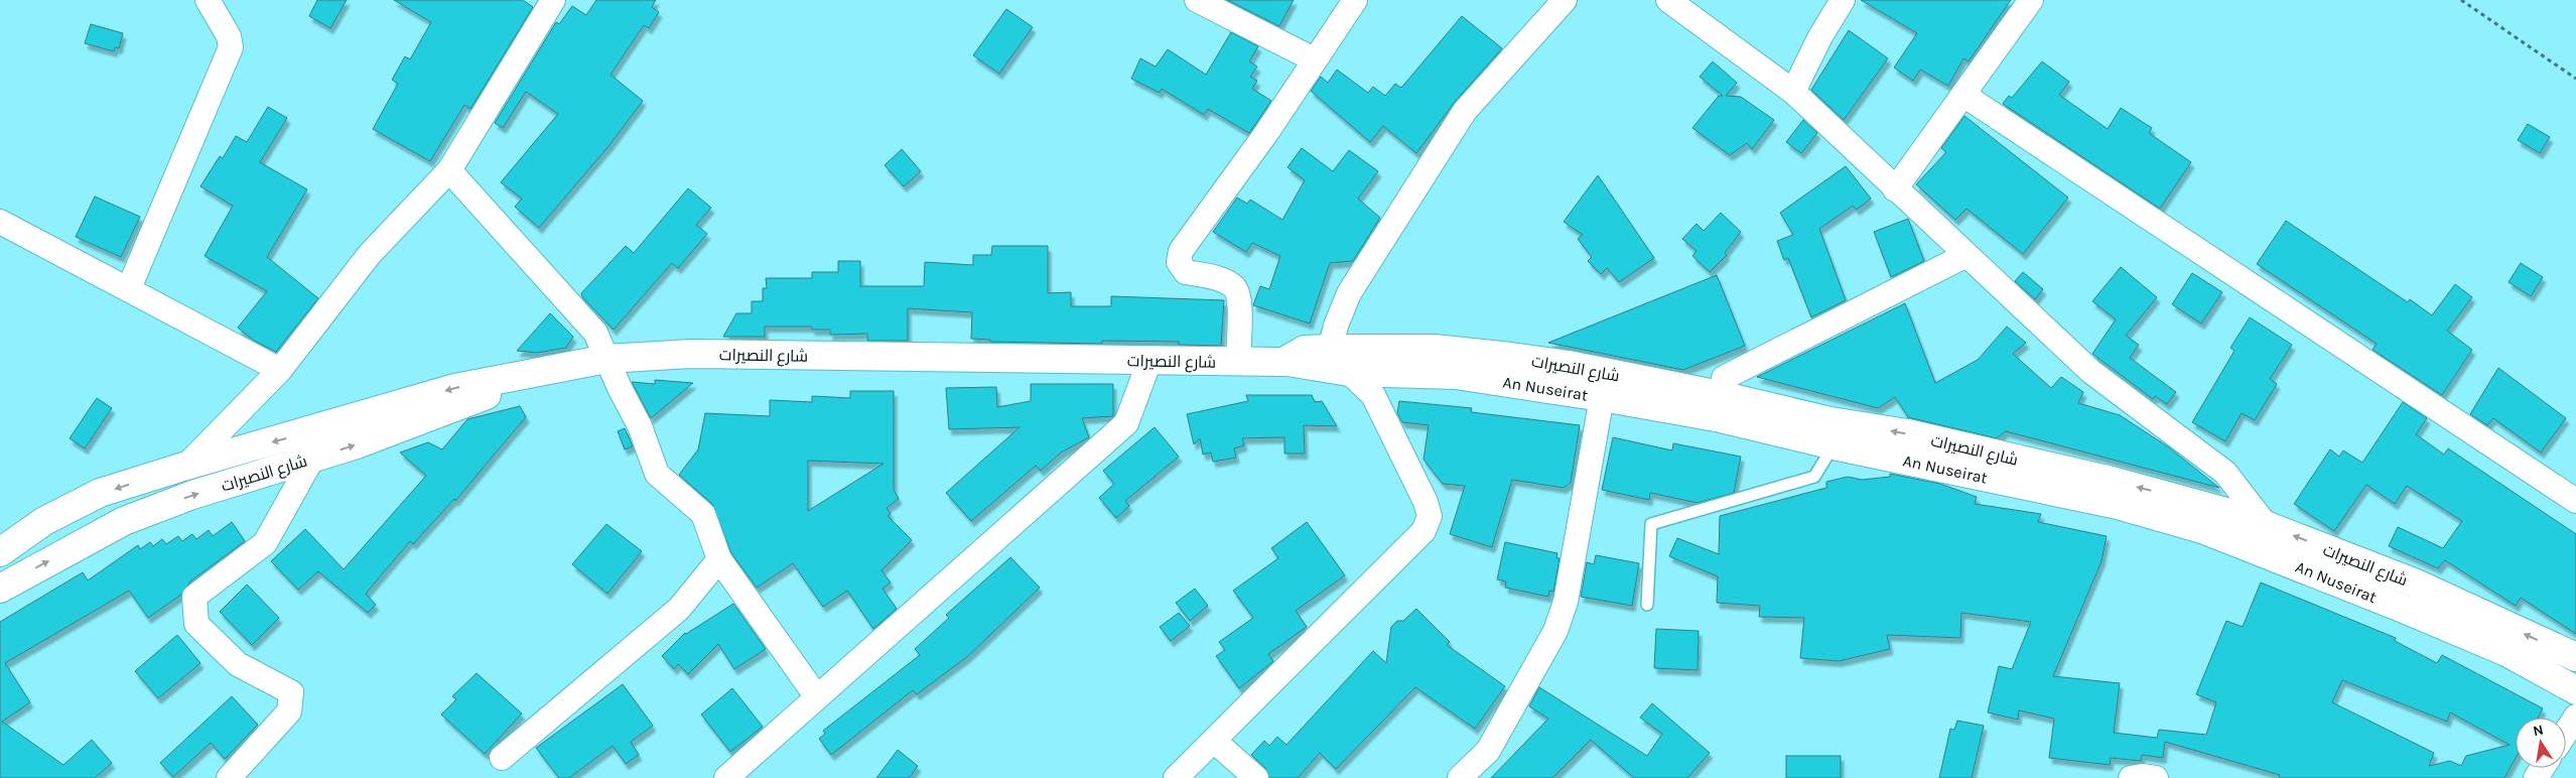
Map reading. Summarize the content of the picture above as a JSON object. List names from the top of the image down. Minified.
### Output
{"streets":{"main road":["شارع النصيرات","An Nuseirat"]},"crossings":[["شارع النصيرات","An Nuseirat"]],"north":"top"}
